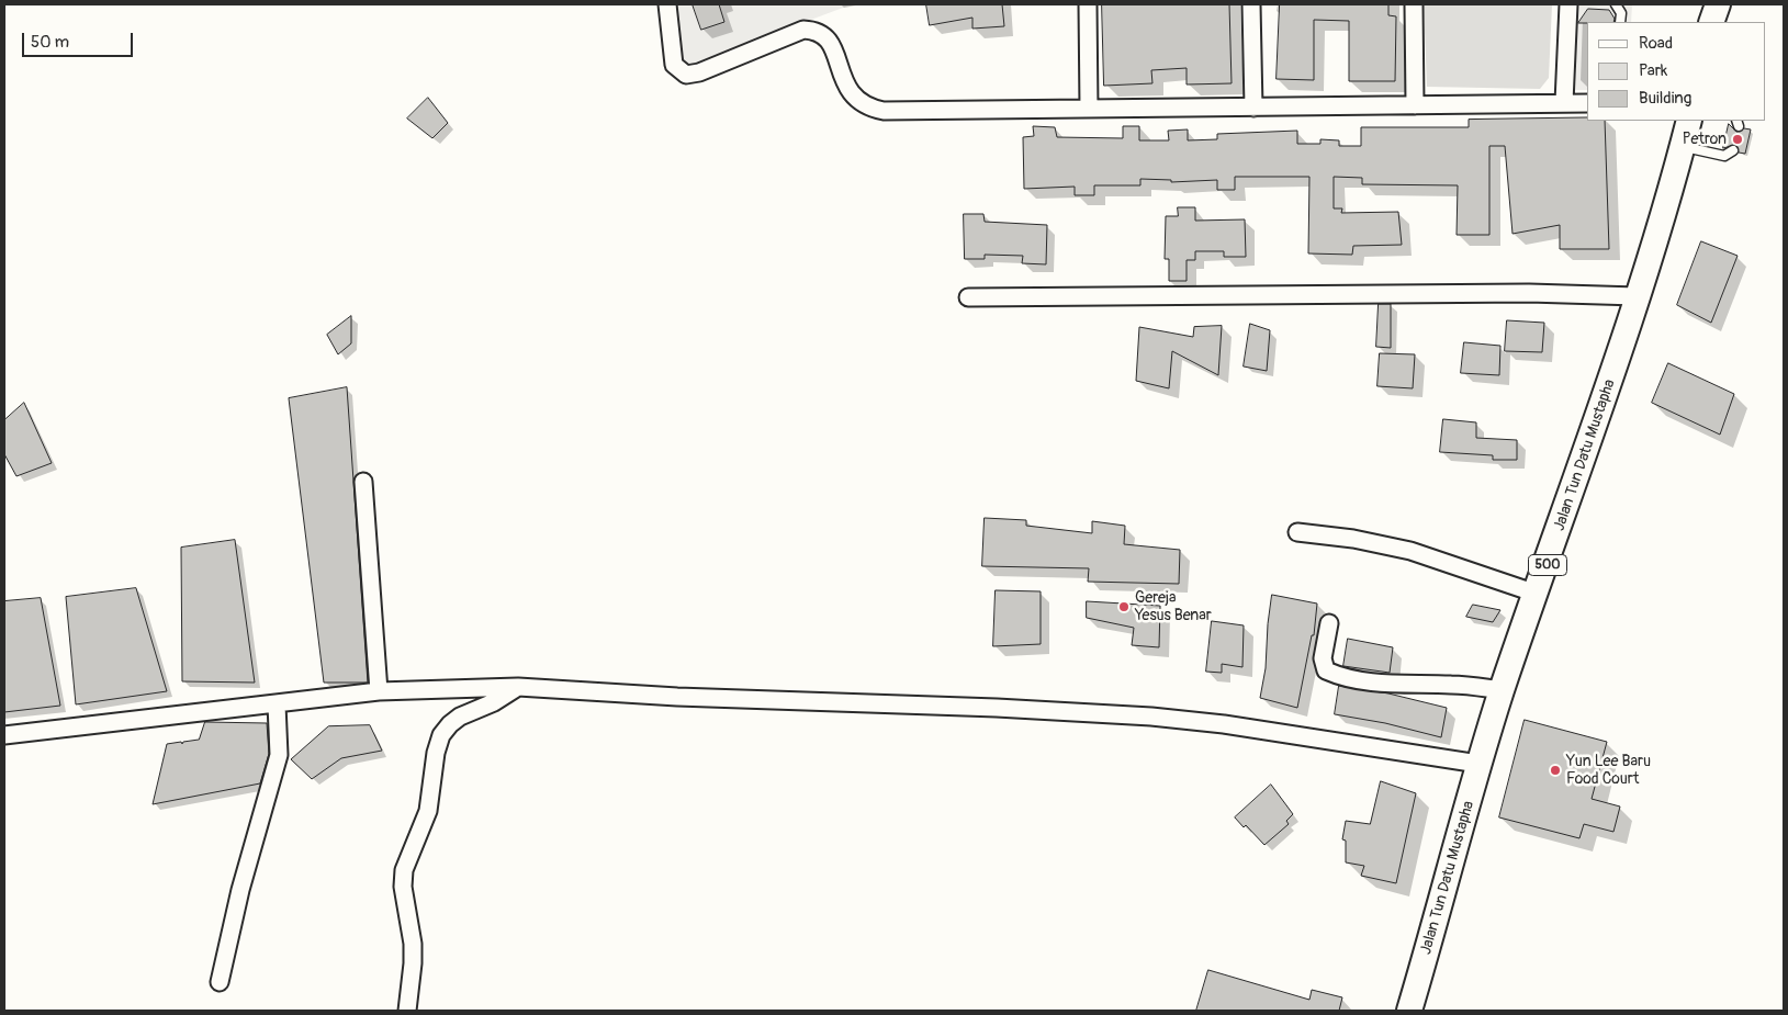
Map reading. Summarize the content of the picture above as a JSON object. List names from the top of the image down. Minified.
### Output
{"streets":{"main road":["Jalan Tun Datu Mustapha","500"]},"places":["Petron","Gereja Yesus Benar","Yun Lee Baru Food Court"],"legend":["Road","Park","Building"],"scale_bar":"50 m"}
